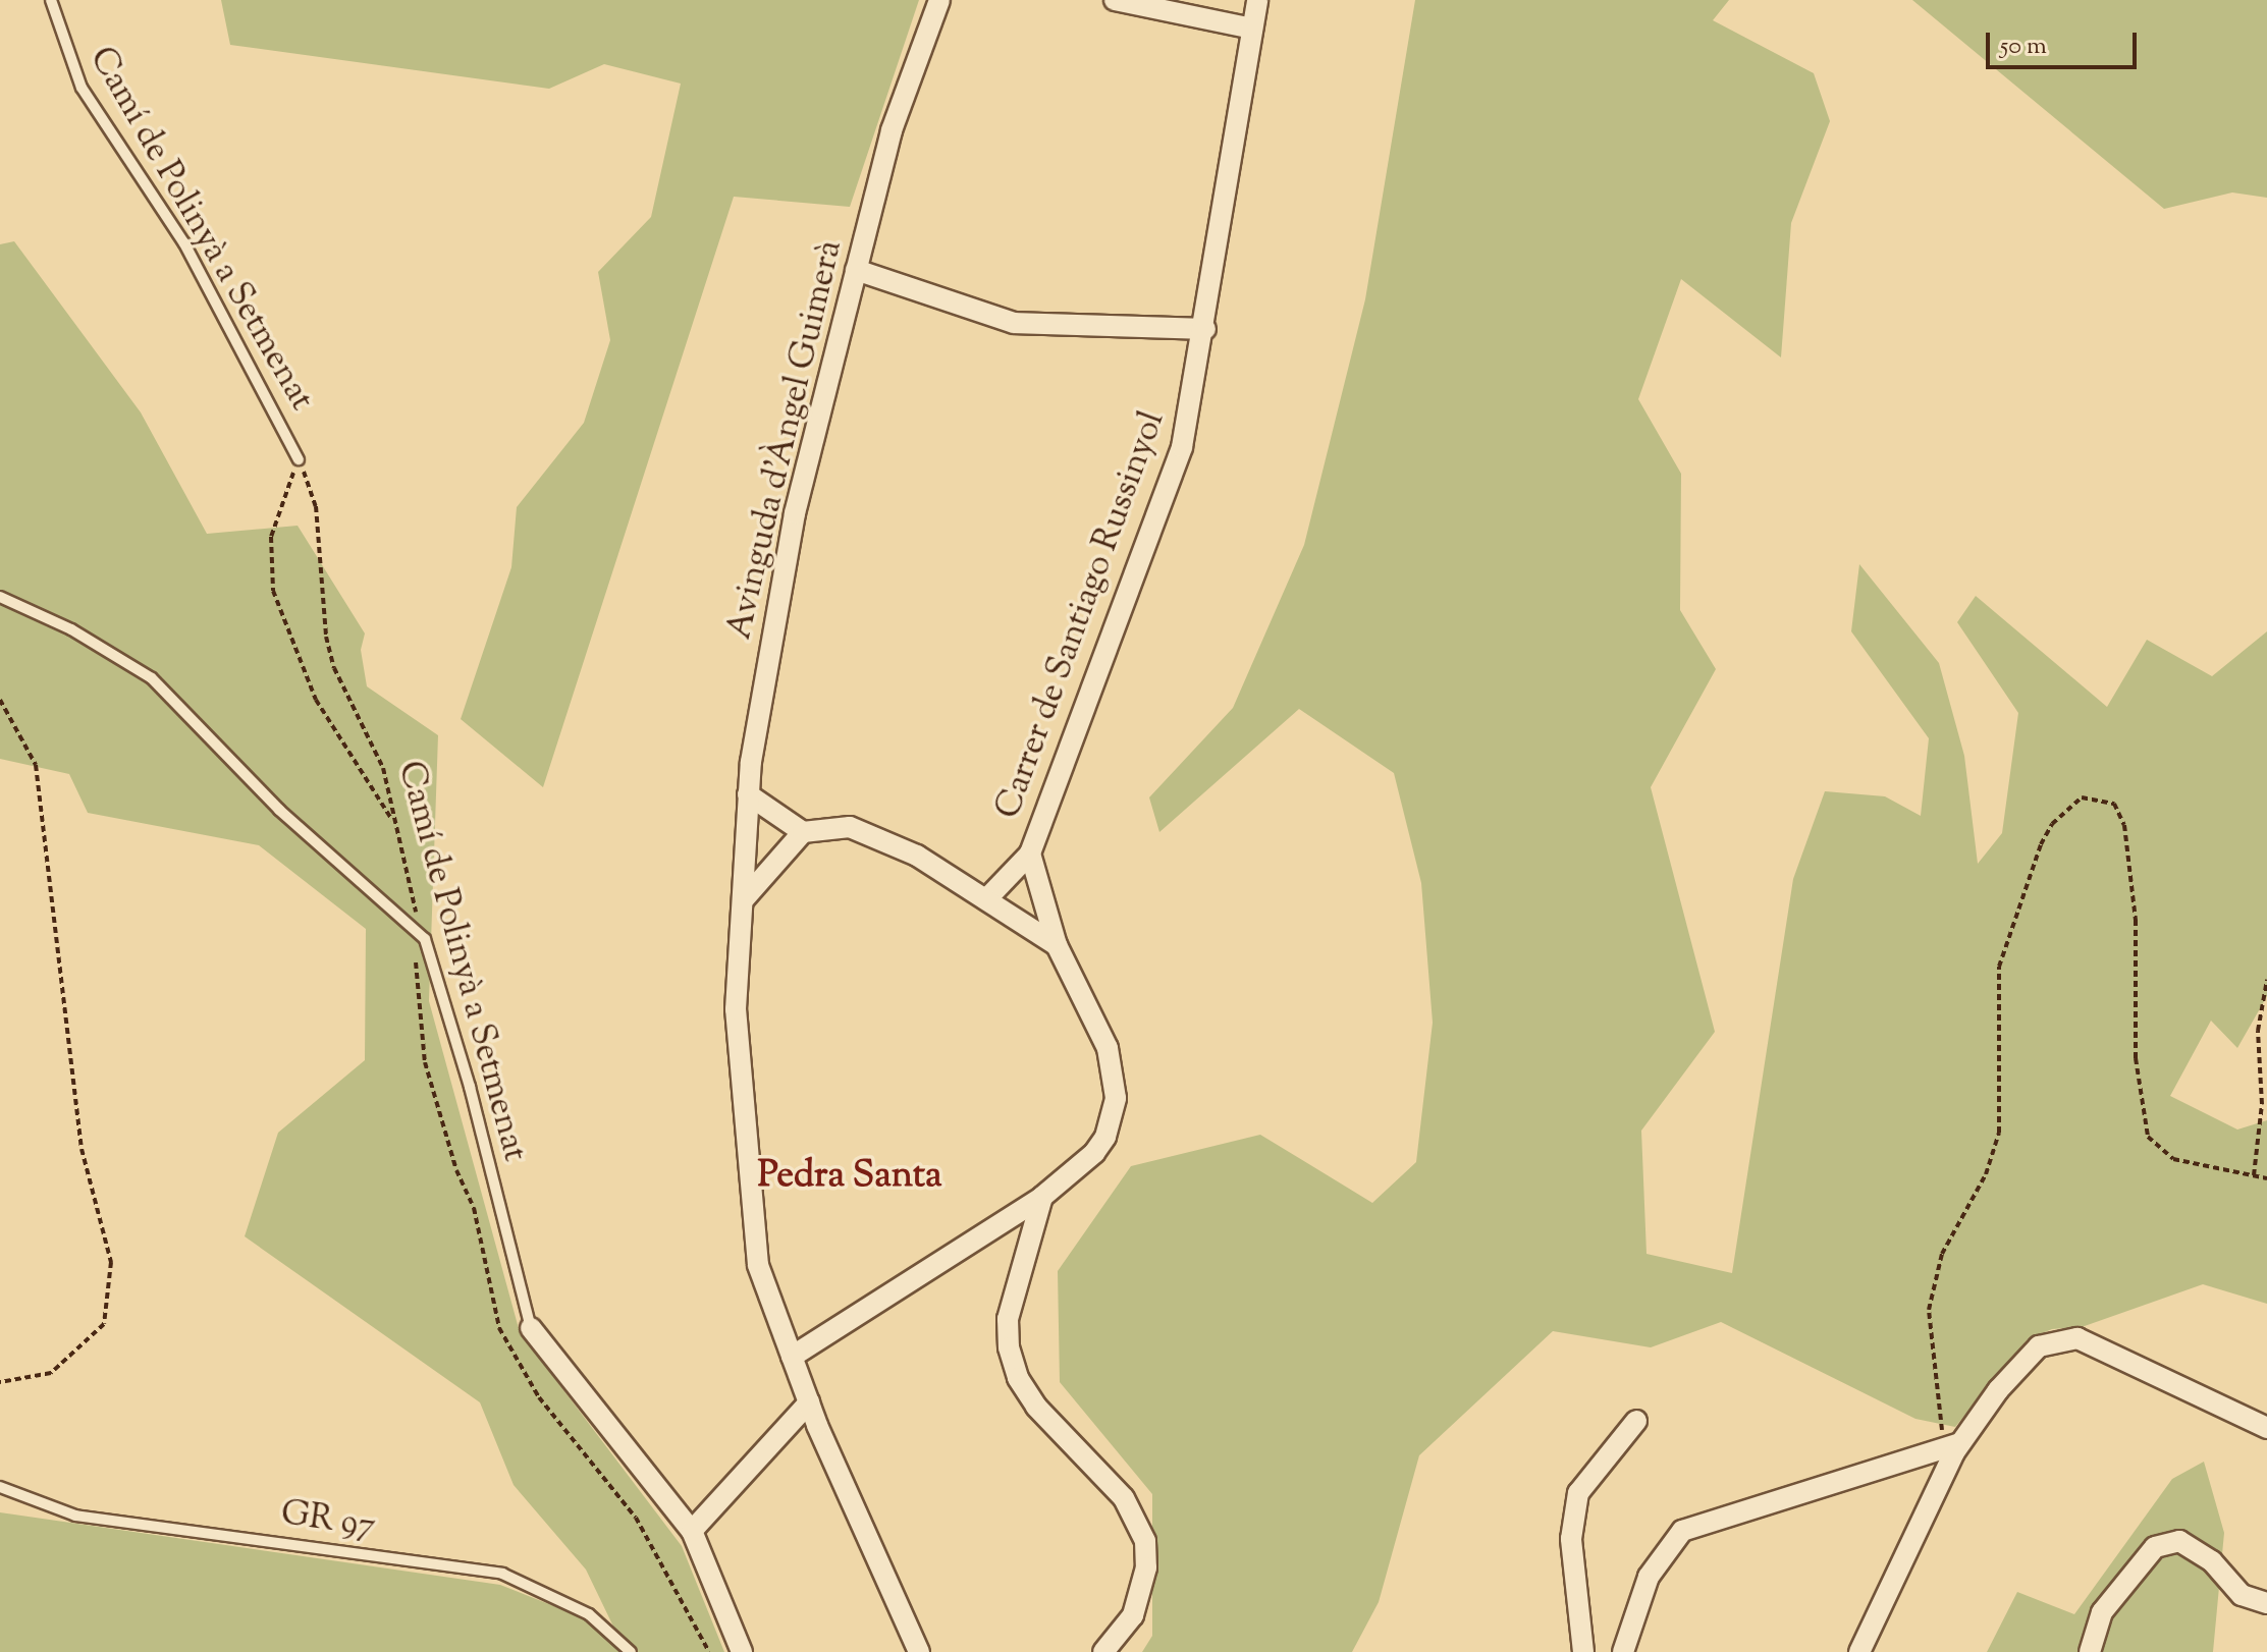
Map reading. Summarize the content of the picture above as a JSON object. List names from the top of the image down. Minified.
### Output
{"streets":{"street":["Avinguda d'Àngel Guimerà","Carrer de Santiago Russinyol"],"lane":["Camí de Polinyà a Setmenat","GR 97"]},"districts":["Pedra Santa"],"scale_bar":"50 m"}
